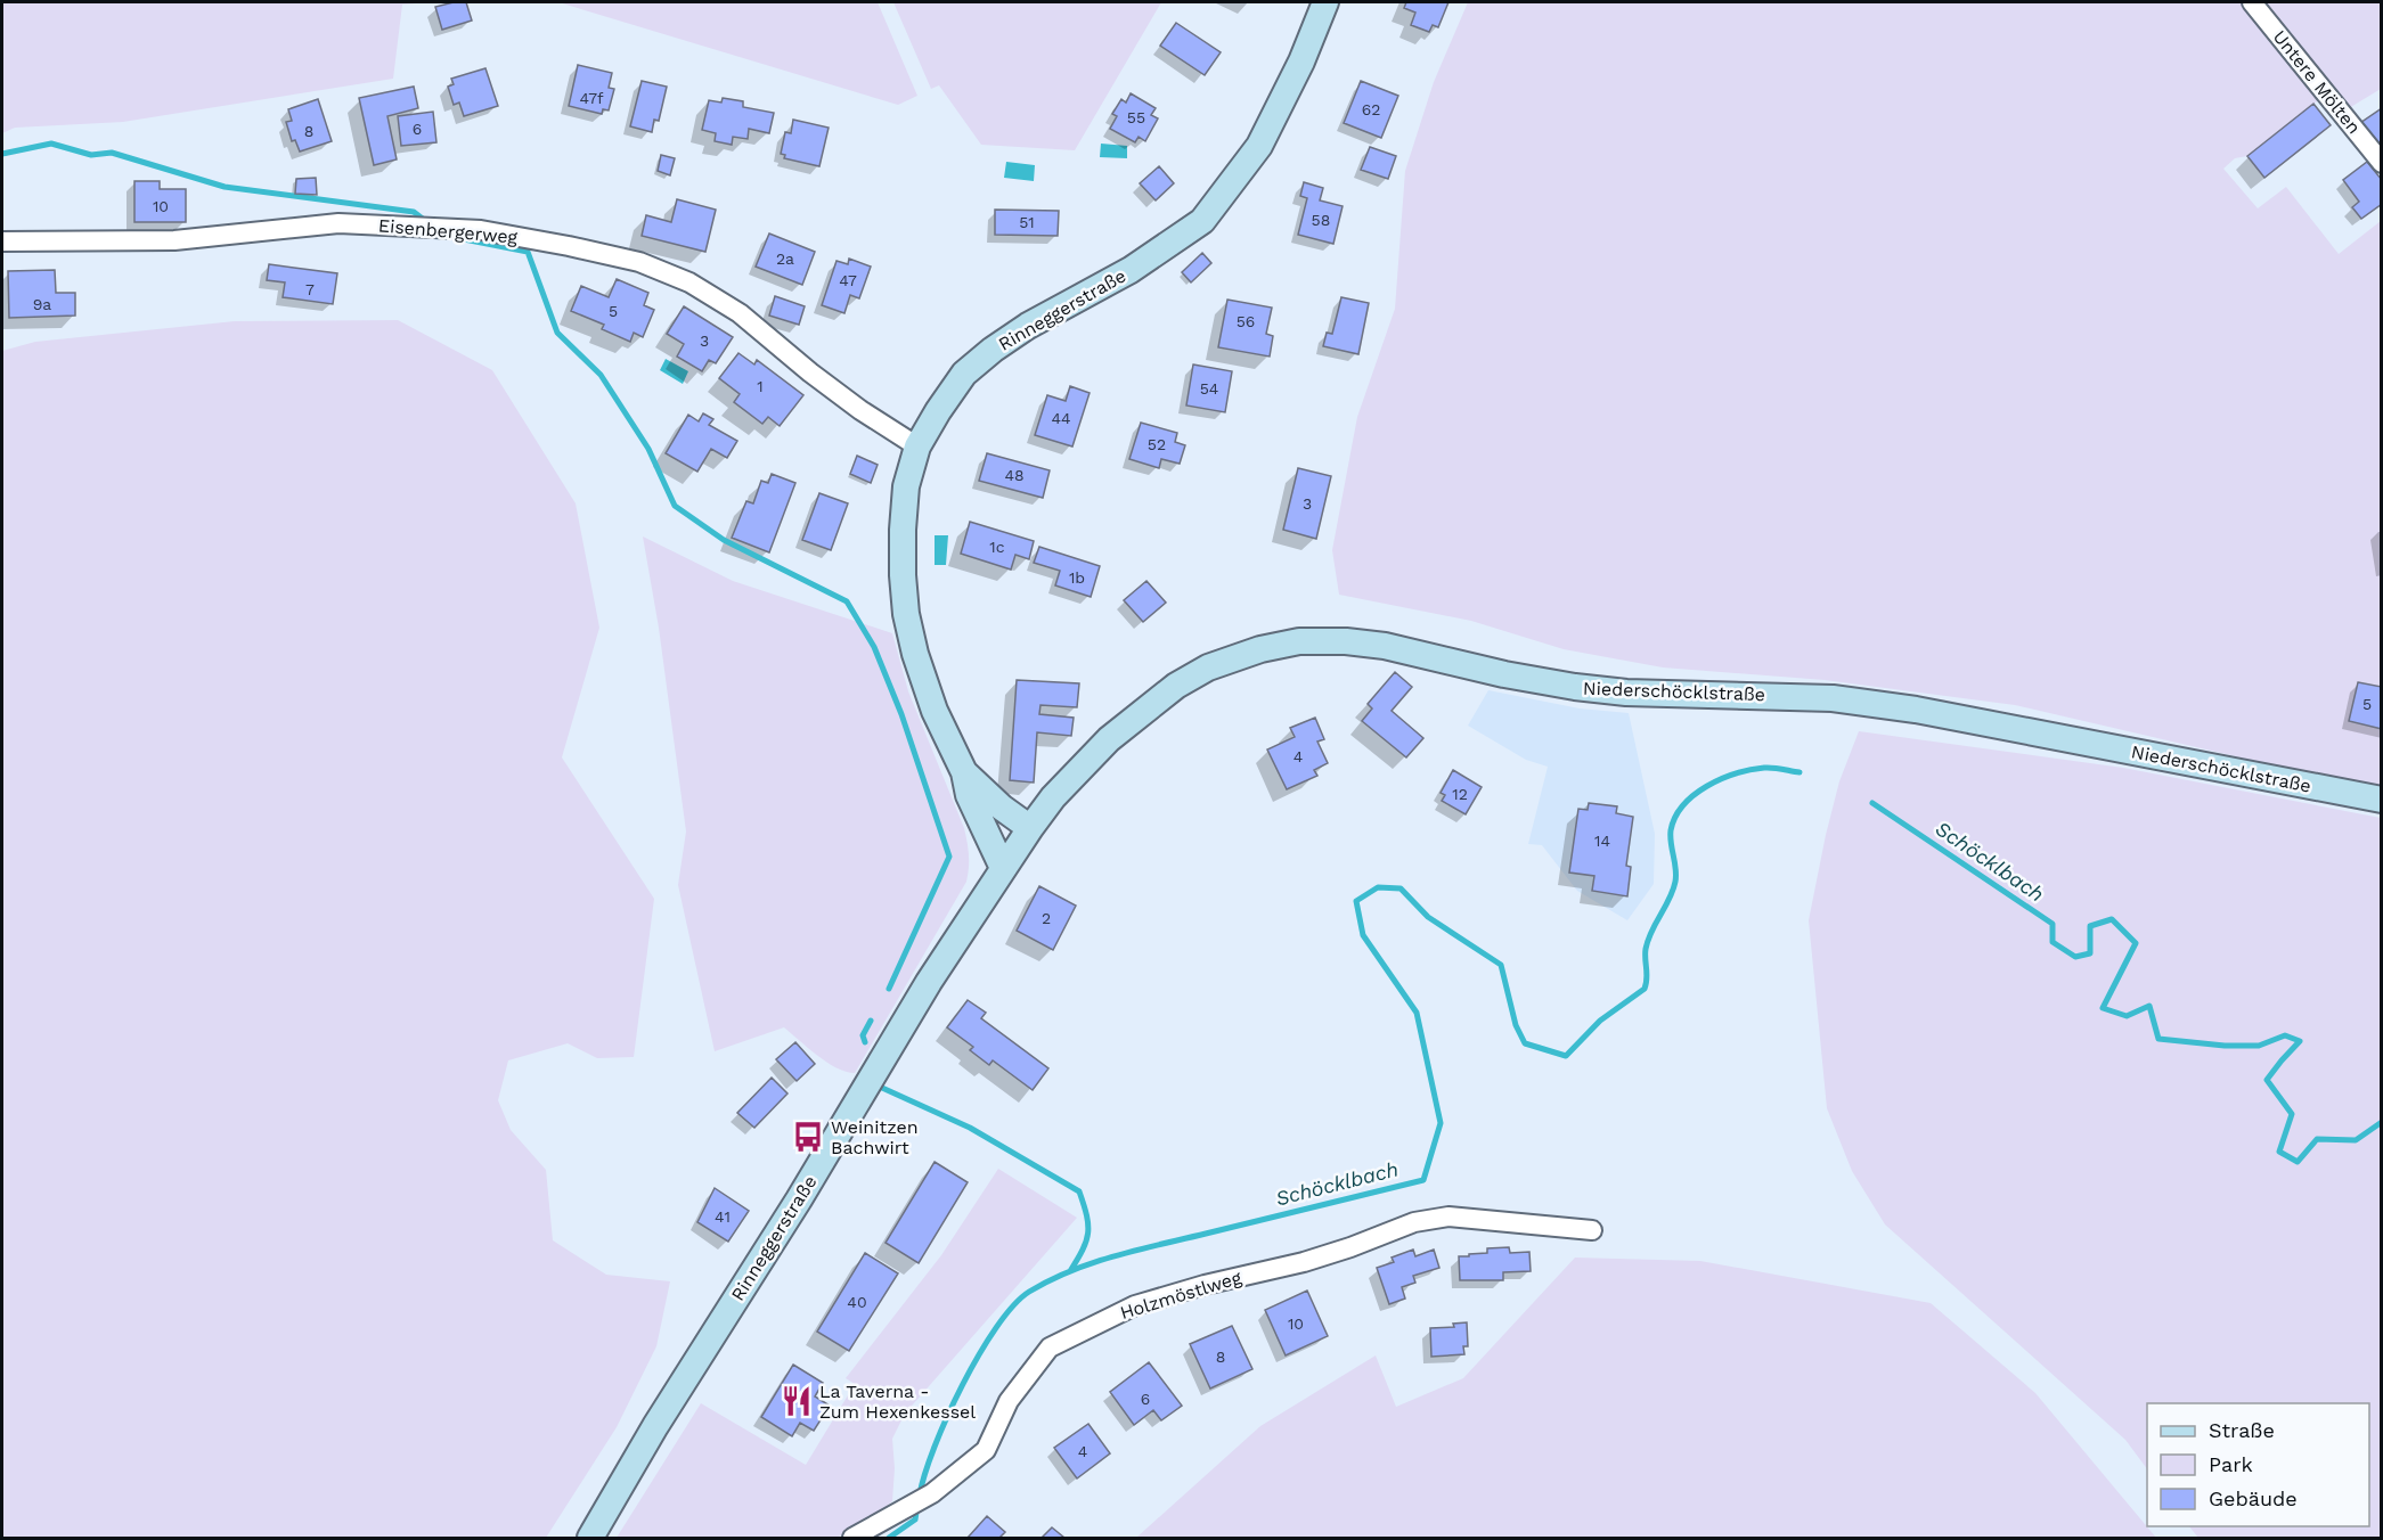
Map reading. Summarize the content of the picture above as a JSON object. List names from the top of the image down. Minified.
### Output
{"streets":{"main road":["Rinneggerstraße","Niederschöcklstraße"],"street":["Untere Mölten","Eisenbergerweg","Holzmöstlweg"]},"crossings":[["Eisenbergerweg","Rinneggerstraße"],["Rinneggerstraße","Niederschöcklstraße"]],"water":["Schöcklbach"],"places":{"bus stop":["Weinitzen Bachwirt"],"restaurant":["La Taverna - Zum Hexenkessel"]},"house_numbers":["47f","62","55","6","8","10","58","51","2a","47","7","9a","5","56","3","1","54","44","52","48","3","1c","1b","5","4","12","14","2","41","40","10","8","6","4"],"legend":["Straße","Park","Gebäude"]}
